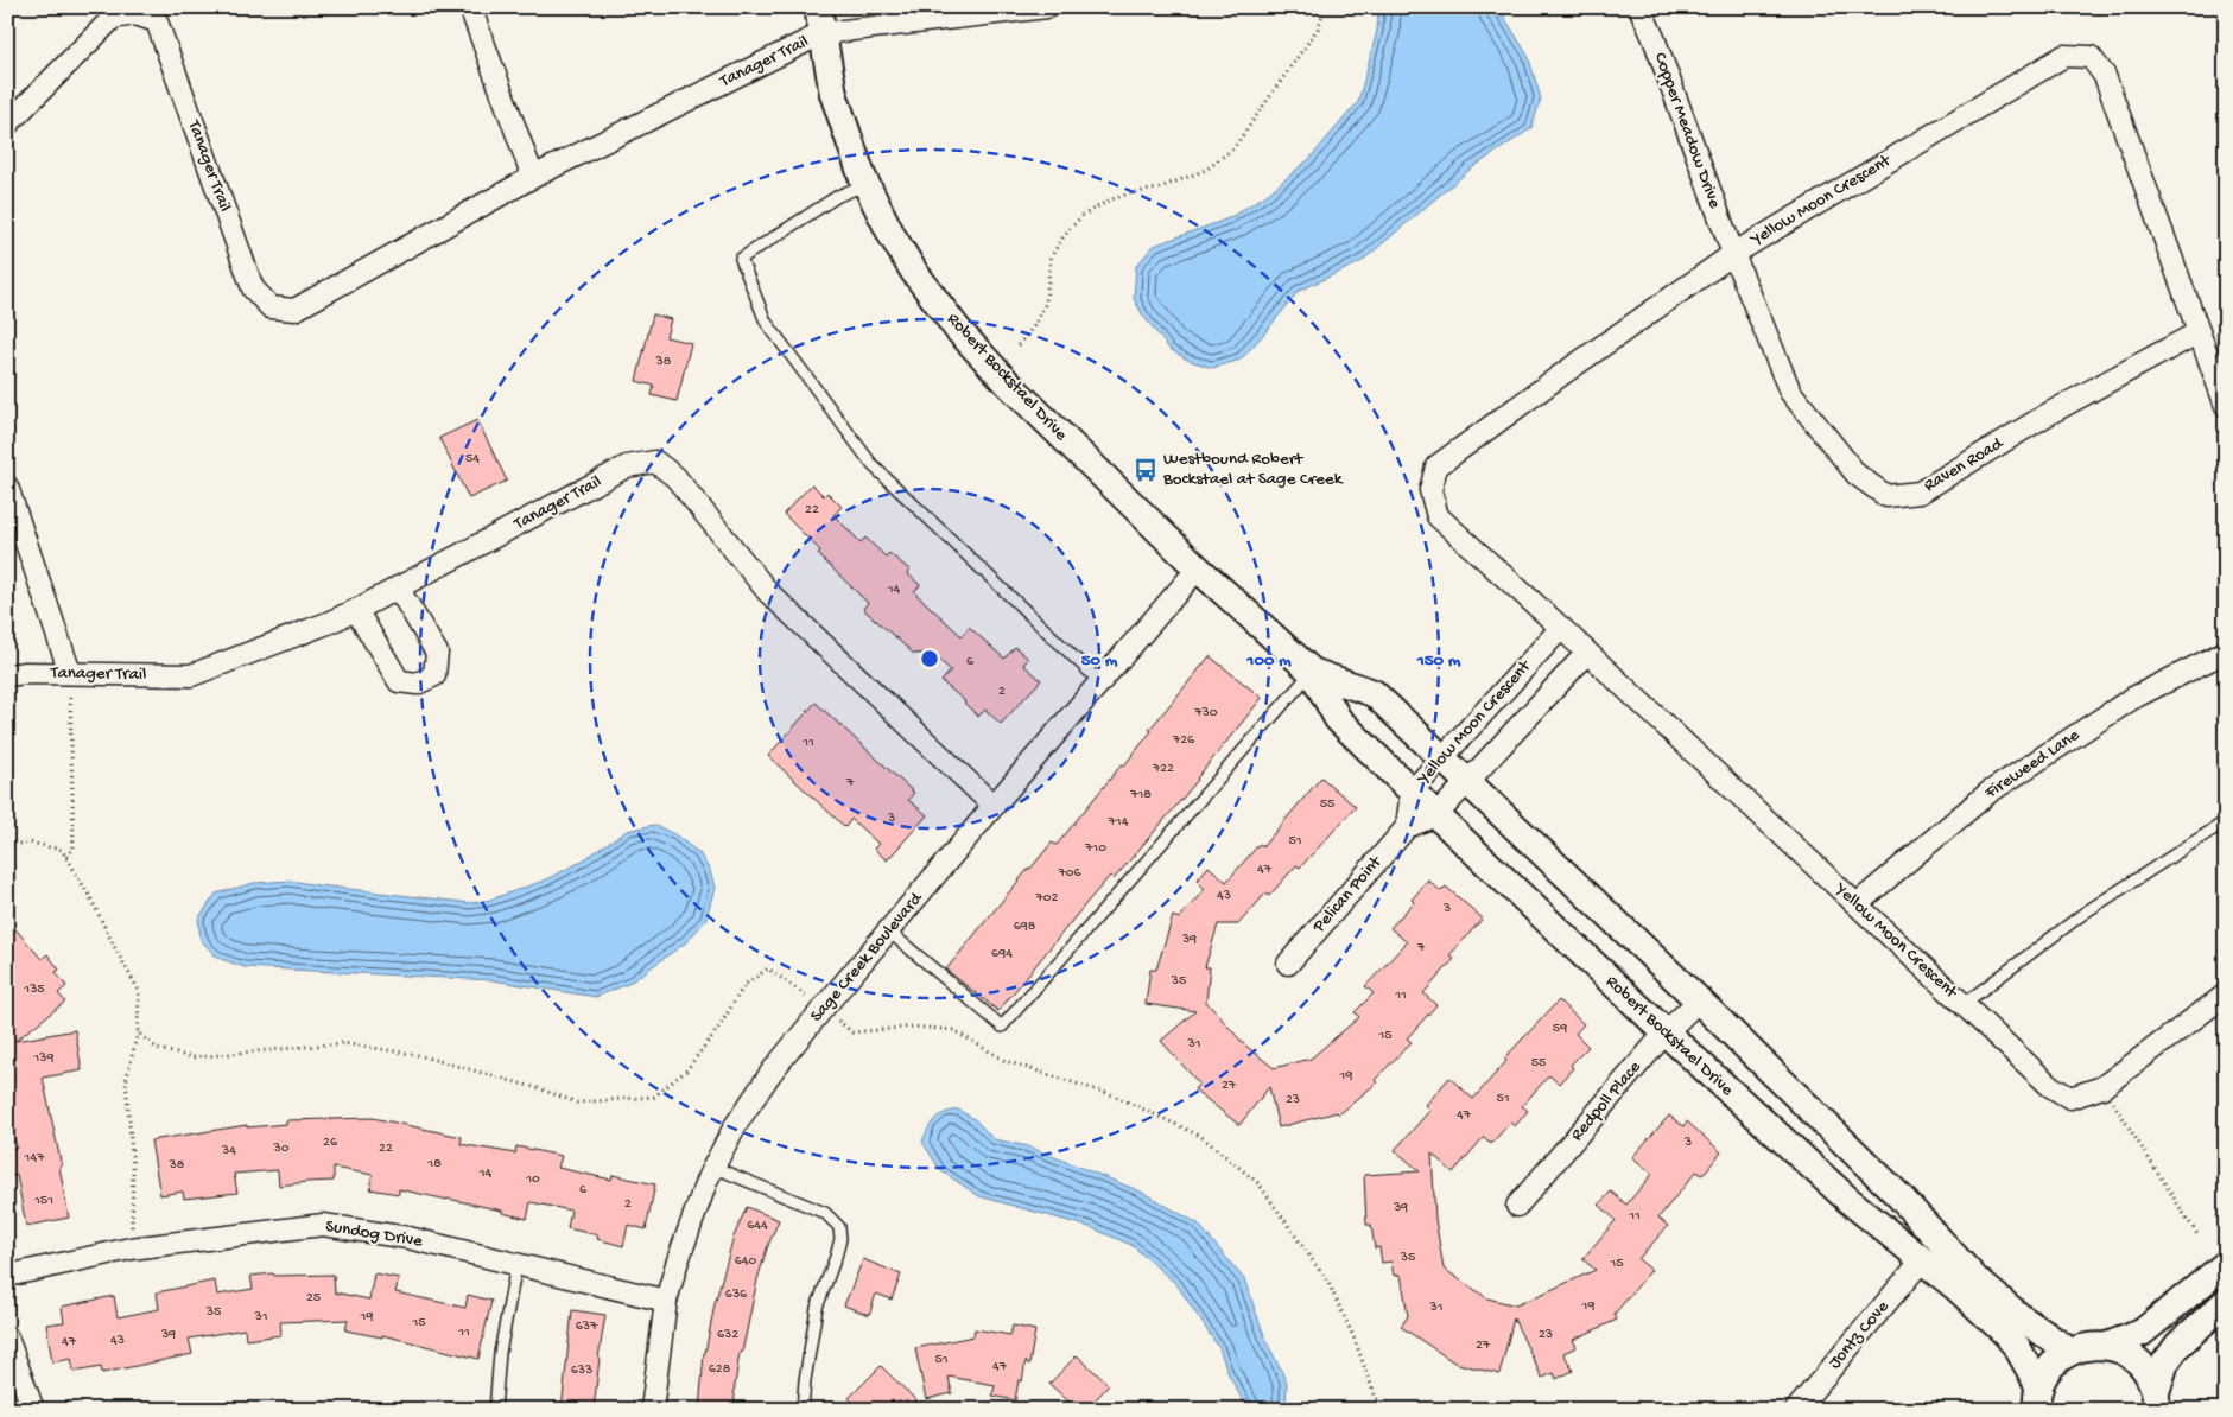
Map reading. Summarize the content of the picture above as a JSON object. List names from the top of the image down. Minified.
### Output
{"streets":{"street":["Tanager Trail","Copper Meadow Drive","Yellow Moon Crescent","Robert Bockstael Drive","Raven Road","Fireweed Lane","Pelican Point","Sage Creek Boulevard","Redpoll Place","Sundog Drive","Jontz Cove"]},"crossings":[["Tanager Trail","Robert Bockstael Drive"],["Tanager Trail","Sage Creek Boulevard"],["Copper Meadow Drive","Yellow Moon Crescent"],["Copper Meadow Drive","Raven Road"],["Yellow Moon Crescent","Robert Bockstael Drive"],["Yellow Moon Crescent","Raven Road"],["Yellow Moon Crescent","Fireweed Lane"],["Yellow Moon Crescent","Pelican Point"],["Robert Bockstael Drive","Pelican Point"],["Robert Bockstael Drive","Sage Creek Boulevard"],["Robert Bockstael Drive","Redpoll Place"],["Robert Bockstael Drive","Jontz Cove"],["Sage Creek Boulevard","Sundog Drive"]],"places":{"bus stop":["Westbound Robert Bockstael at Sage Creek"]},"house_numbers":["38","54","22","14","6","2","730","726","11","722","7","718","55","3","714","51","710","47","706","43","702","3","698","39","7","694","35","135","11","59","15","31","139","55","19","27","51","23","47","26","3","30","22","34","147","18","38","14","10","6","151","2","39","11","644","35","640","15","636","25","19","31","35","31","19","15","637","11","39","632","23","43","47","27","51","47","628","633"],"rings":["50 m","100 m","150 m"]}
